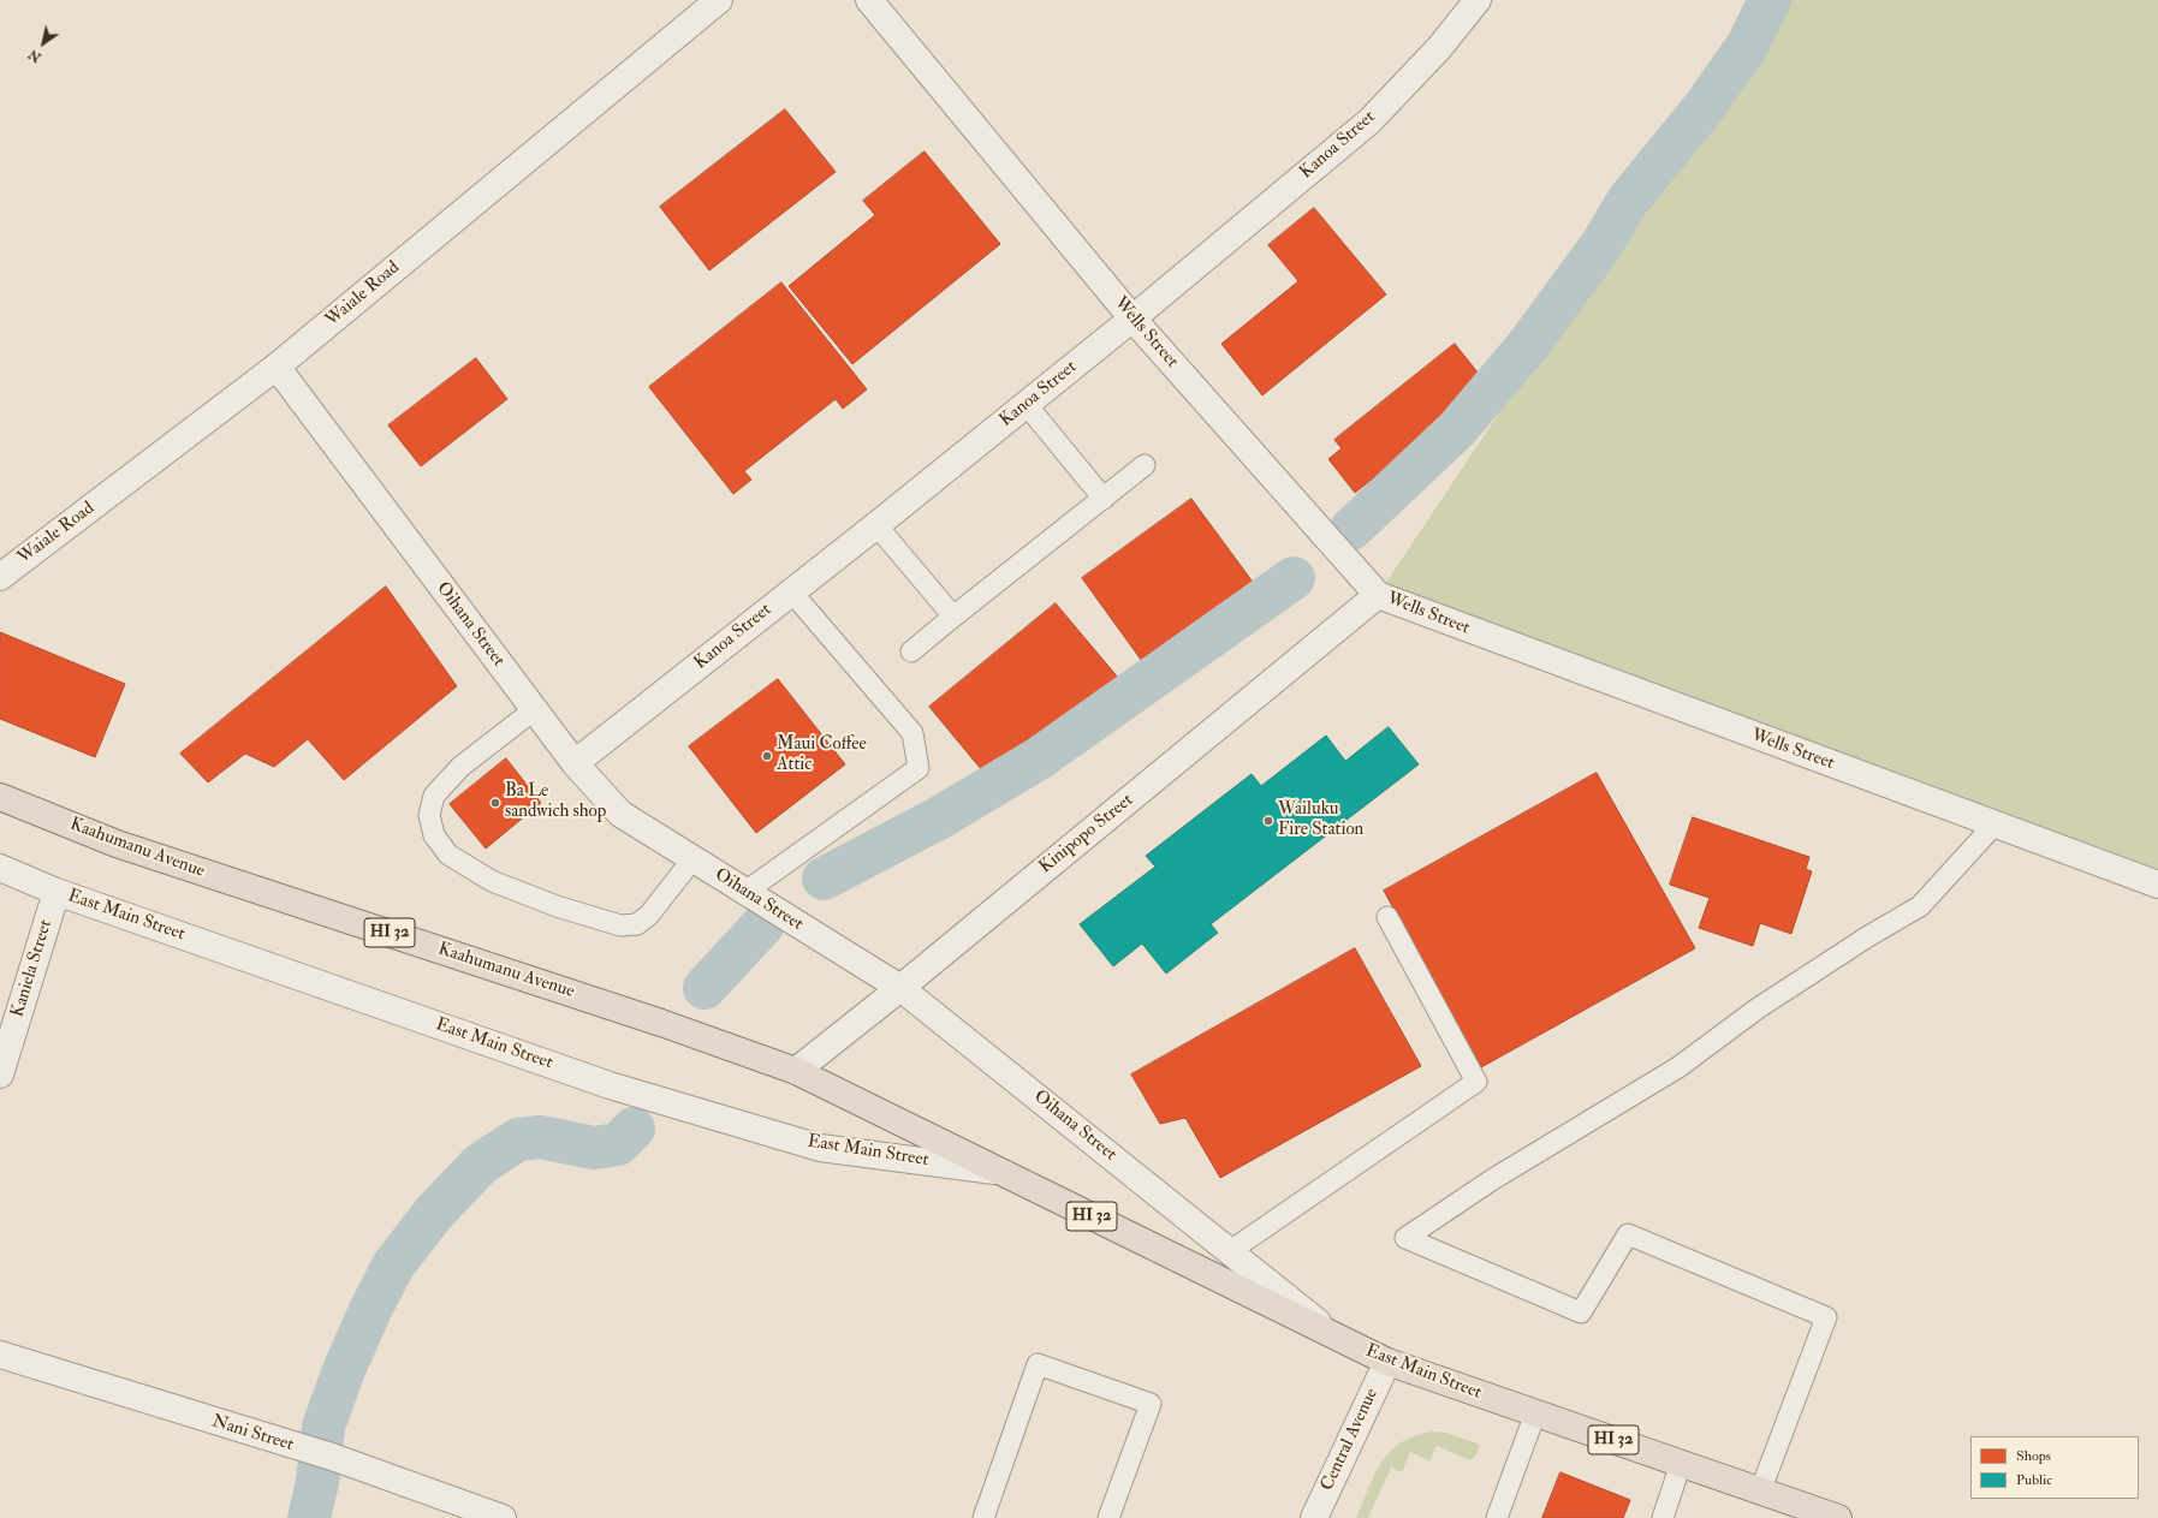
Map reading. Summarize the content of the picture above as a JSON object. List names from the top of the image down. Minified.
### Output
{"streets":{"main road":["Kaahumanu Avenue","East Main Street","HI 32"],"street":["Kanoa Street","Waiale Road","Wells Street","Oihana Street","Kinipopo Street","Kaniela Street","Nani Street","Central Avenue"]},"crossings":[["Kanoa Street","Wells Street"],["Kanoa Street","Oihana Street"],["Waiale Road","Oihana Street"],["Wells Street","Kinipopo Street"],["Oihana Street","Kinipopo Street"],["Oihana Street","East Main Street"],["Kinipopo Street","Kaahumanu Avenue"],["Kinipopo Street","East Main Street"],["Kaahumanu Avenue","East Main Street"],["East Main Street","Kaniela Street"],["East Main Street","Central Avenue"]],"places":["Maui Coffee Attic","Ba Le sandwich shop","Wailuku Fire Station"],"legend":["Shops","Public"],"north":"bottom left"}
